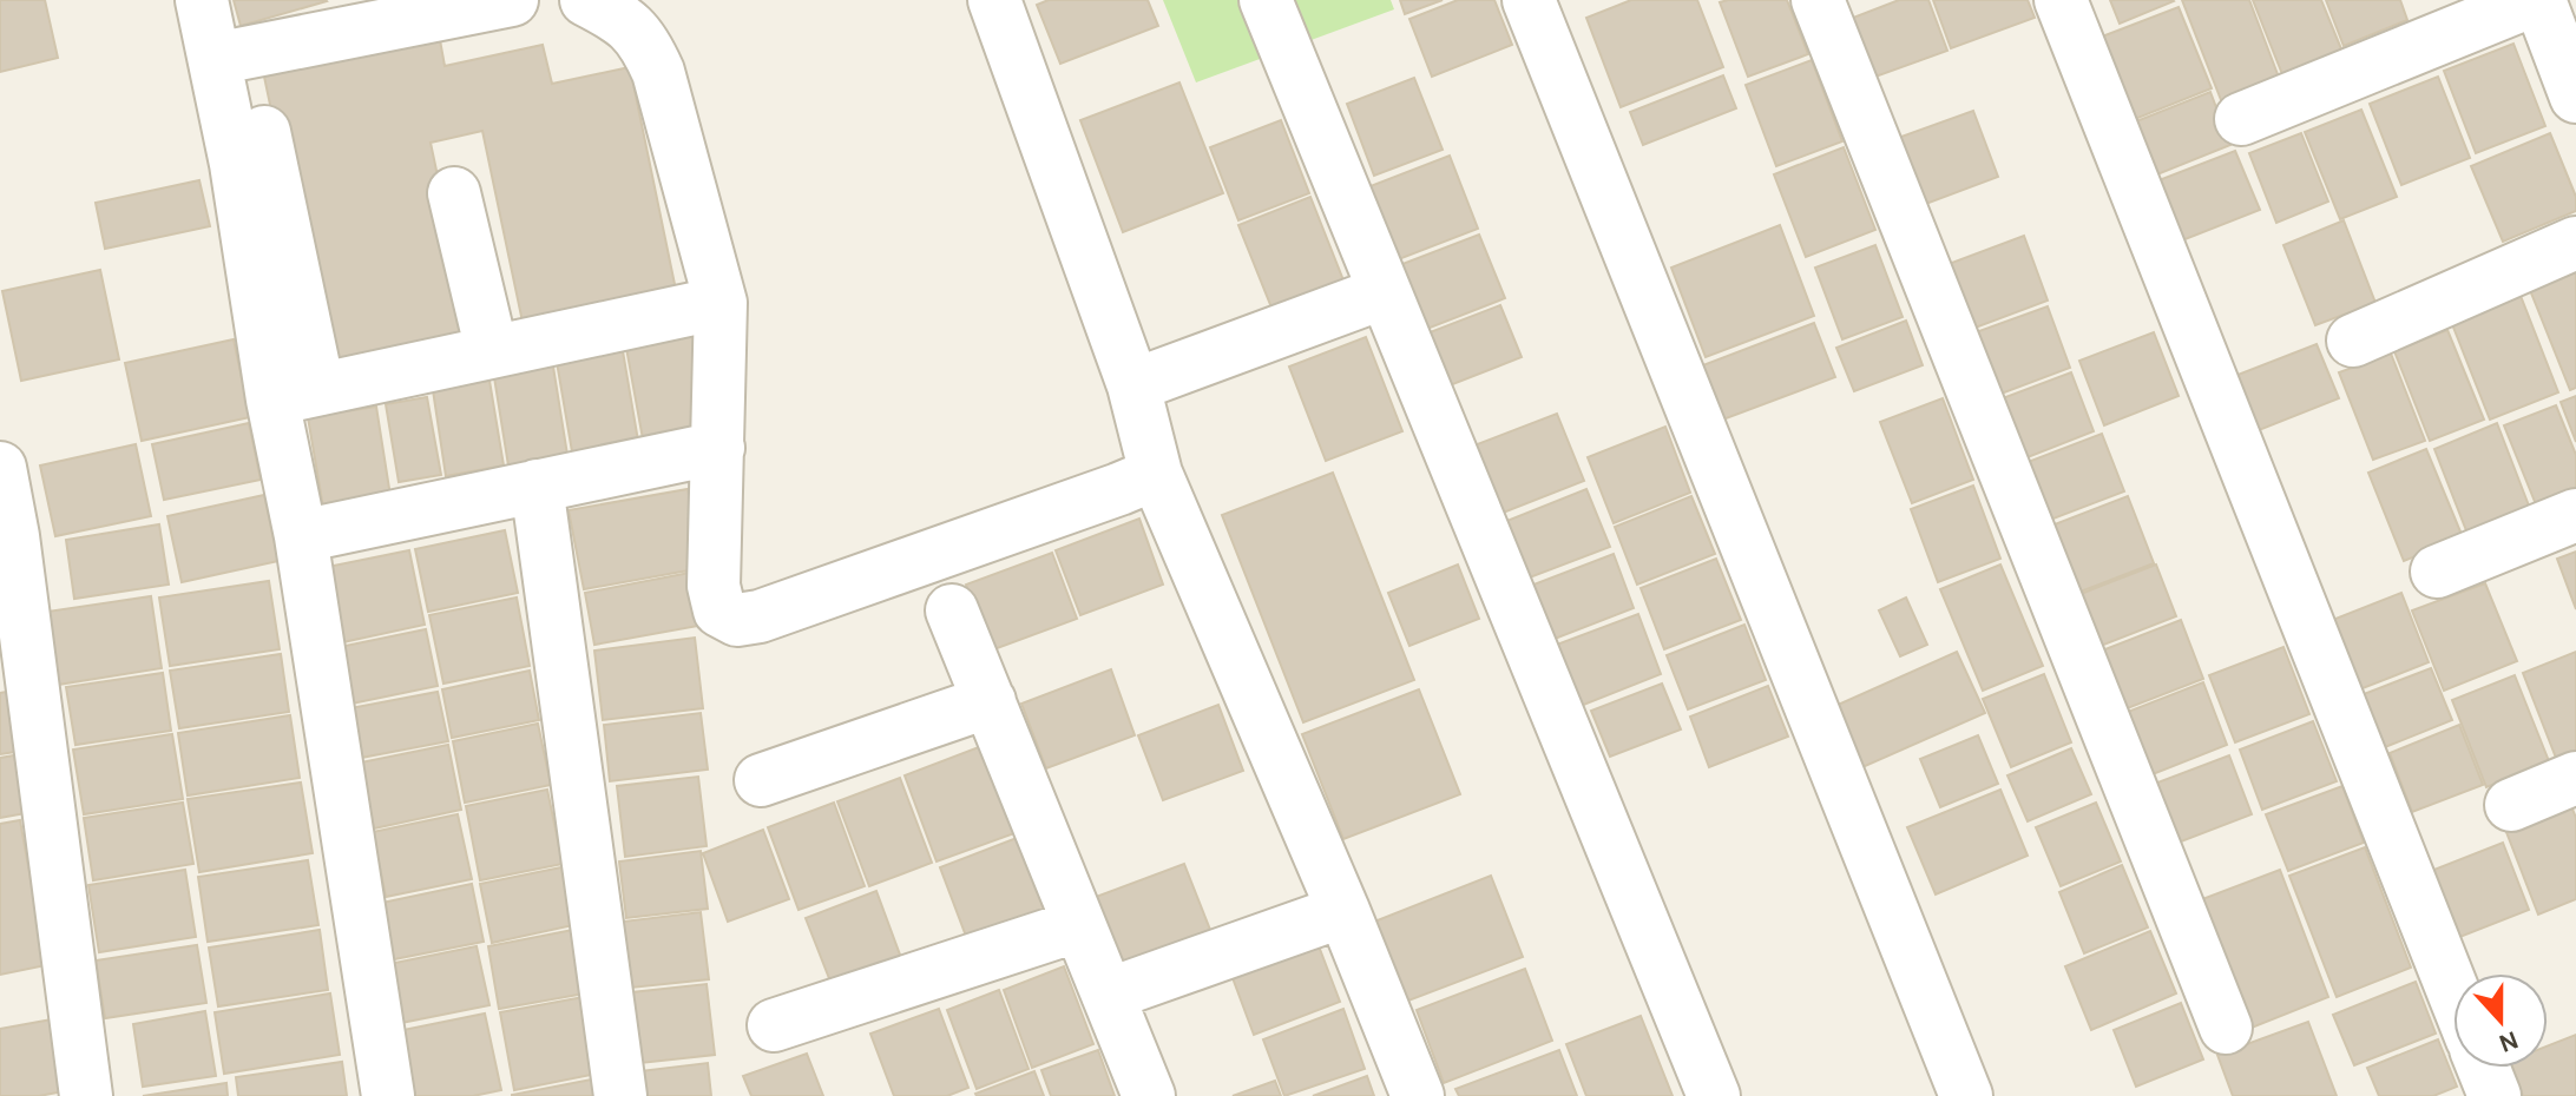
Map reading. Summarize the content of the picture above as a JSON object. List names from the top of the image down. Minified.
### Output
{"north":"bottom"}
